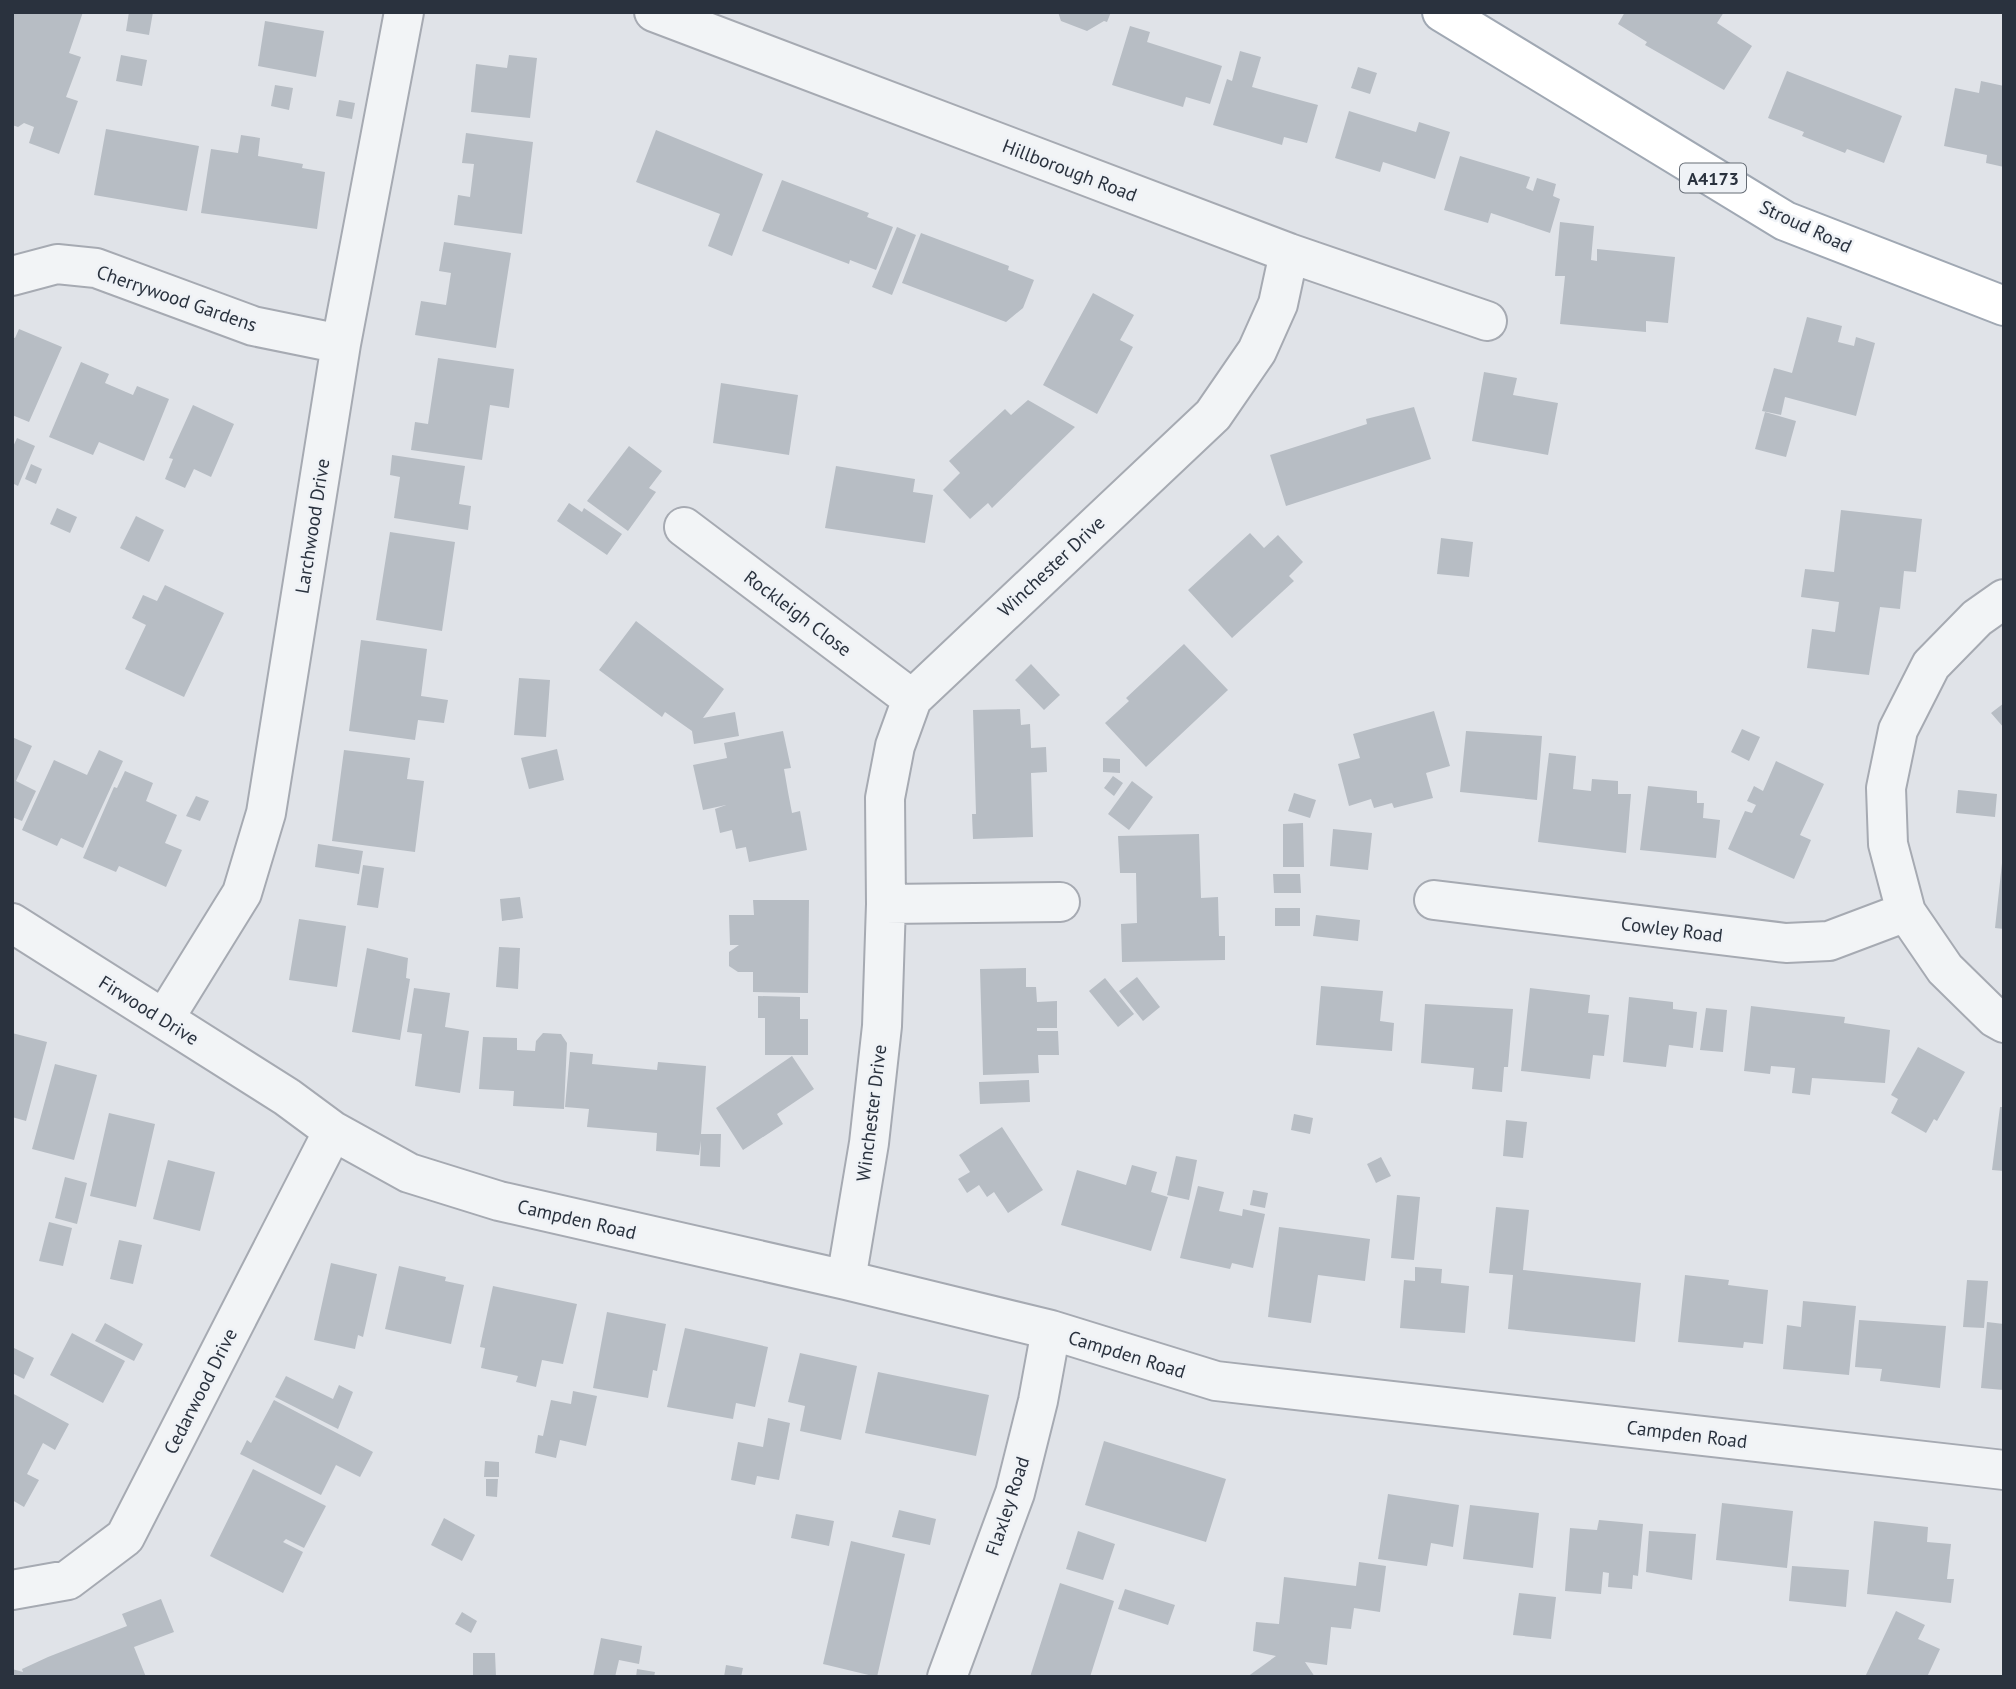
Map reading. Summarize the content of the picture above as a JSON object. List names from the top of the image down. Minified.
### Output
{"streets":{"main road":["A4173","Stroud Road"],"street":["Hillborough Road","Cherrywood Gardens","Larchwood Drive","Winchester Drive","Rockleigh Close","Cowley Road","Firwood Drive","Campden Road","Cedarwood Drive","Flaxley Road"]},"crossings":[["Hillborough Road","Winchester Drive"],["Cherrywood Gardens","Larchwood Drive"],["Larchwood Drive","Firwood Drive"],["Winchester Drive","Rockleigh Close"],["Winchester Drive","Campden Road"],["Firwood Drive","Campden Road"],["Campden Road","Cedarwood Drive"],["Campden Road","Flaxley Road"]]}
